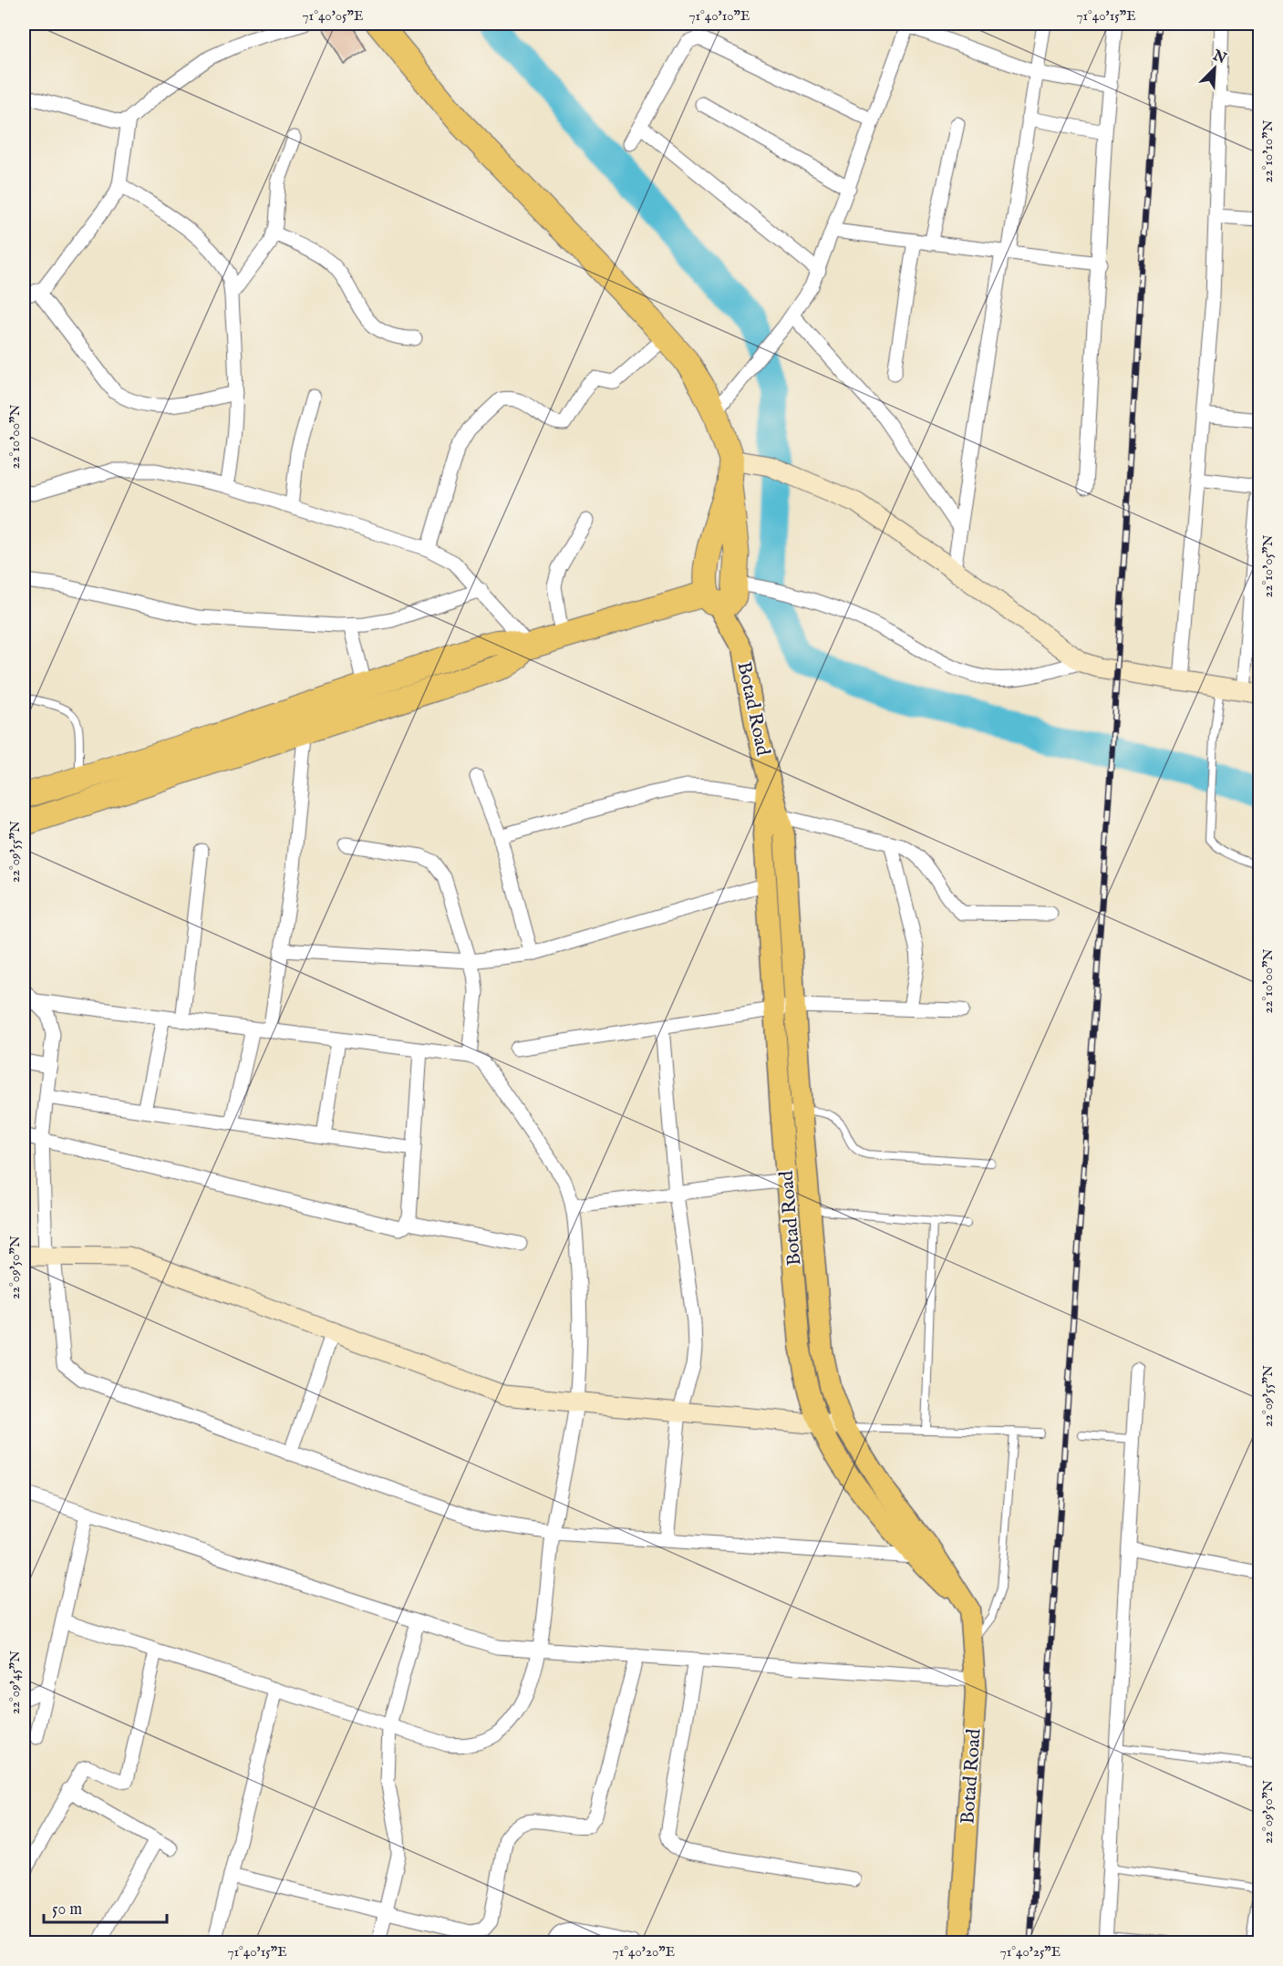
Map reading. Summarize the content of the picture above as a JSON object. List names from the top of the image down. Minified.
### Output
{"streets":{"main road":["Botad Road"]},"scale_bar":"50 m","north":"top right","coordinates":["71°40'05\"E","71°40'10\"E","71°40'15\"E","22°10'10\"N","22°10'00\"N","22°10'05\"N","22°09'55\"N","22°09'50\"N","22°09'45\"N","71°40'20\"E","71°40'25\"E"]}
